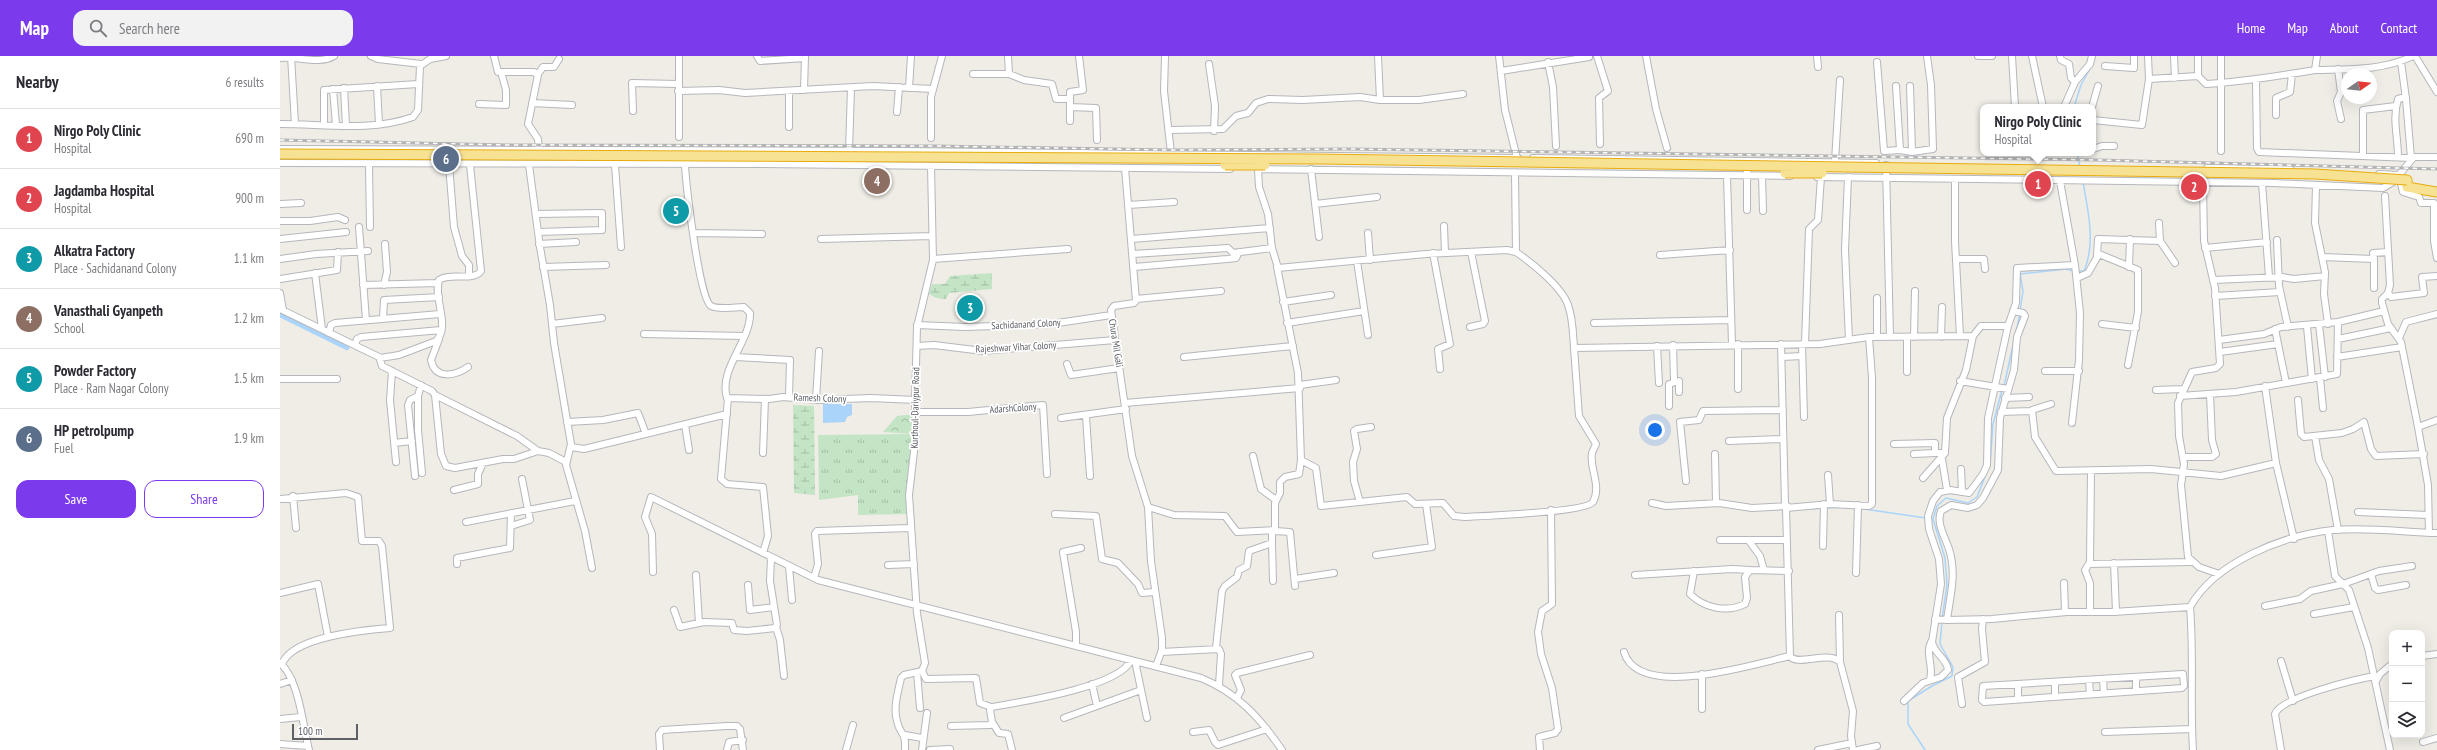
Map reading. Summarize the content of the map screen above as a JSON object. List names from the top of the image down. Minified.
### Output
{"streets":{"street":["Sachidanand Colony","Chura Mil Gali","Rajeshwar Vihar Colony","Ramesh Colony","Kurthoul-Dariypur Road","AdarshColony"]},"crossings":[["Sachidanand Colony","Chura Mil Gali"],["Sachidanand Colony","Kurthoul-Dariypur Road"],["Chura Mil Gali","Rajeshwar Vihar Colony"],["Rajeshwar Vihar Colony","Kurthoul-Dariypur Road"],["Ramesh Colony","Kurthoul-Dariypur Road"],["Kurthoul-Dariypur Road","AdarshColony"]],"scale_bar":"100 m","north":"right","page":{"header":"Map","search":"Search here","nav":["Home","Map","About","Contact"],"heading":["Nearby","6 results"],"popup":["Nirgo Poly Clinic","Hospital"],"list":[{"mark":"1","name":"Nirgo Poly Clinic","note":"Hospital","value":"690 m"},{"mark":"2","name":"Jagdamba Hospital","note":"Hospital","value":"900 m"},{"mark":"3","name":"Alkatra Factory","note":"Place · Sachidanand Colony","value":"1.1 km"},{"mark":"4","name":"Vanasthali Gyanpeth","note":"School","value":"1.2 km"},{"mark":"5","name":"Powder Factory","note":"Place · Ram Nagar Colony","value":"1.5 km"},{"mark":"6","name":"HP petrolpump","note":"Fuel","value":"1.9 km"}],"pins":["6","4","1","2","5","3"],"buttons":["Save","Share"],"map_buttons":["+","−"],"scale":"100 m"}}
